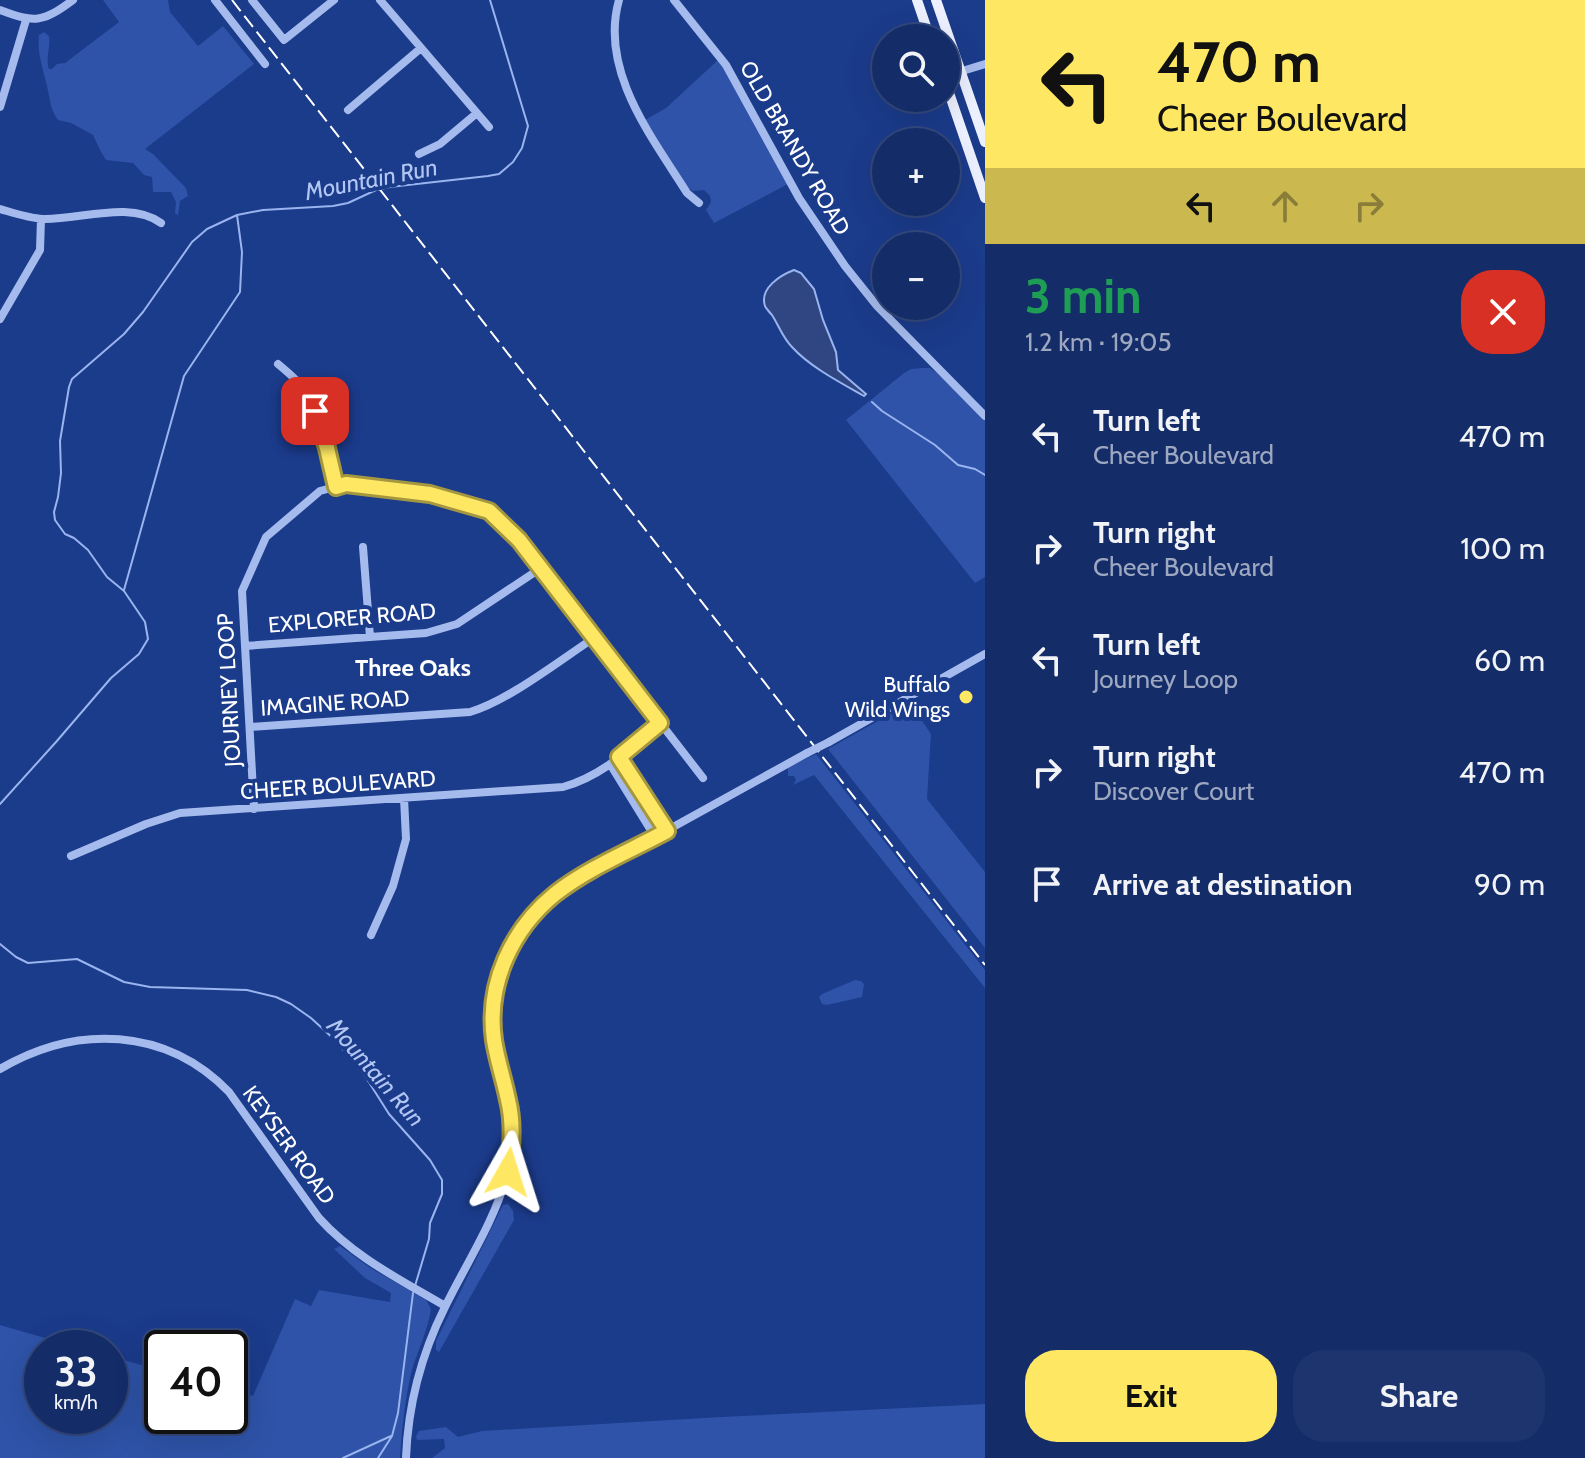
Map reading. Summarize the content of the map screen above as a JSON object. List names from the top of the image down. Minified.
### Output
{"streets":{"street":["OLD BRANDY ROAD","EXPLORER ROAD","JOURNEY LOOP","IMAGINE ROAD","CHEER BOULEVARD","KEYSER ROAD"]},"crossings":[["EXPLORER ROAD","JOURNEY LOOP"],["JOURNEY LOOP","IMAGINE ROAD"],["JOURNEY LOOP","CHEER BOULEVARD"]],"districts":["Three Oaks"],"water":["Mountain Run"],"places":["Buffalo Wild Wings"],"page":{"turn":["470 m","Cheer Boulevard"],"map_buttons":["+","−"],"heading":["3 min","1.2 km · 19:05"],"list":[{"name":"Turn left","note":"Cheer Boulevard","value":"470 m"},{"name":"Turn right","note":"Cheer Boulevard","value":"100 m"},{"name":"Turn left","note":"Journey Loop","value":"60 m"},{"name":"Turn right","note":"Discover Court","value":"470 m"},{"name":"Arrive at destination","value":"90 m"}],"speed":"33 km/h","limit":"40","buttons":["Exit","Share"]}}
